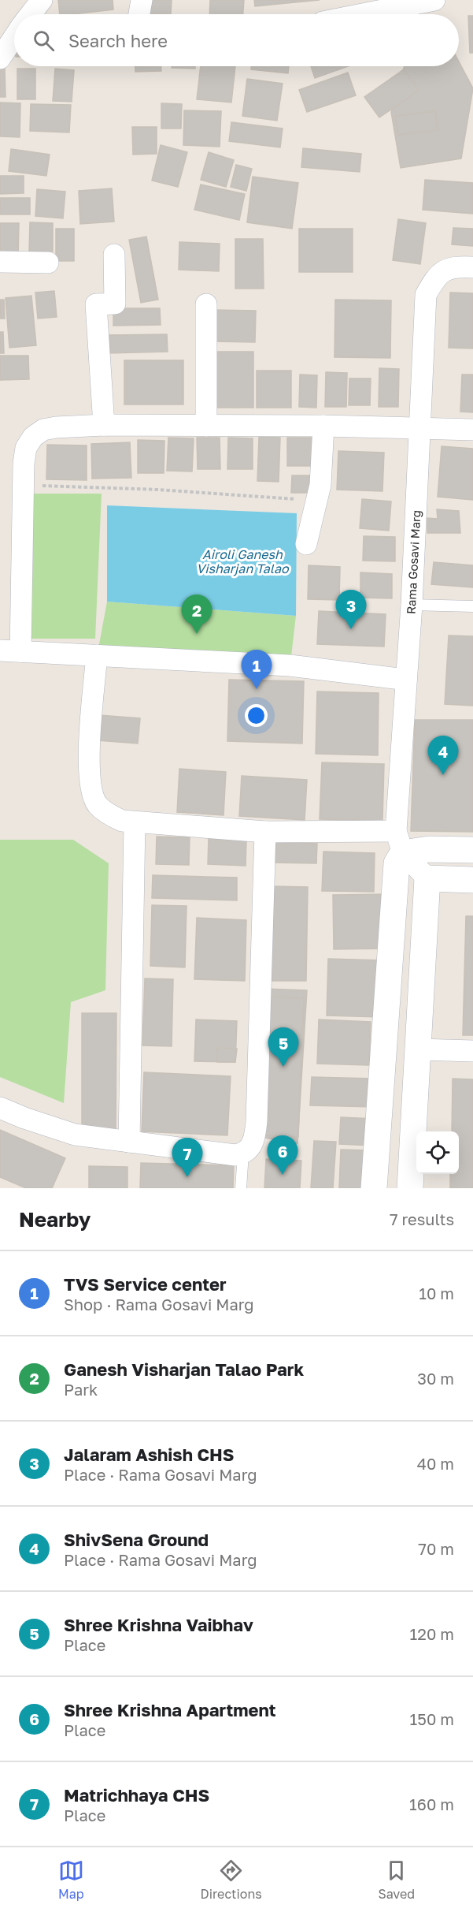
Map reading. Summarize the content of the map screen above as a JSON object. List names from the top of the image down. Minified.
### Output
{"streets":{"street":["Rama Gosavi Marg"]},"water":["Airoli Ganesh Visharjan Talao"],"page":{"search":"Search here","pins":["3","2","1","4","5","6","7"],"heading":["Nearby","7 results"],"list":[{"mark":"1","name":"TVS Service center","note":"Shop · Rama Gosavi Marg","value":"10 m"},{"mark":"2","name":"Ganesh Visharjan Talao Park","note":"Park","value":"30 m"},{"mark":"3","name":"Jalaram Ashish CHS","note":"Place · Rama Gosavi Marg","value":"40 m"},{"mark":"4","name":"ShivSena Ground","note":"Place · Rama Gosavi Marg","value":"70 m"},{"mark":"5","name":"Shree Krishna Vaibhav","note":"Place","value":"120 m"},{"mark":"6","name":"Shree Krishna Apartment","note":"Place","value":"150 m"},{"mark":"7","name":"Matrichhaya CHS","note":"Place","value":"160 m"}],"nav":["Map","Directions","Saved"]}}
